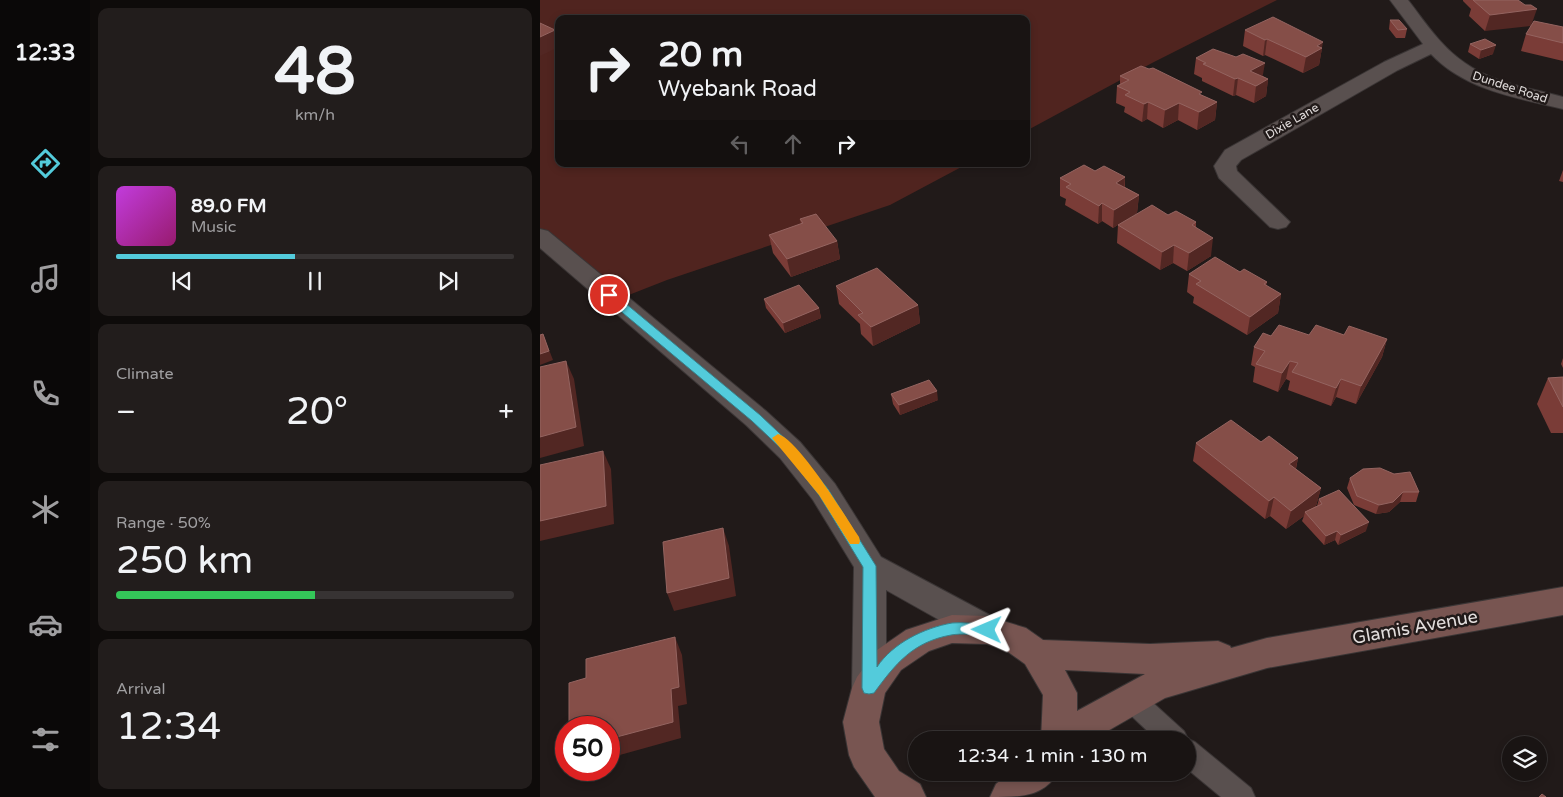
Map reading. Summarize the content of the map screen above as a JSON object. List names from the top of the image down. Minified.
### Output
{"streets":{"main road":["Glamis Avenue"],"street":["Dundee Road","Dixie Lane"]},"crossings":[["Dundee Road","Dixie Lane"]],"page":{"tabs":"12:33","tile":[["48","km/h"],"Climate",["Range · 50%","250 km"],["Arrival","12:34"]],"turn":["20 m","Wyebank Road"],"song":["89.0 FM","Music"],"heat":["−","20°","+"],"limit":"50","trip":"12:34 · 1 min · 130 m"}}
